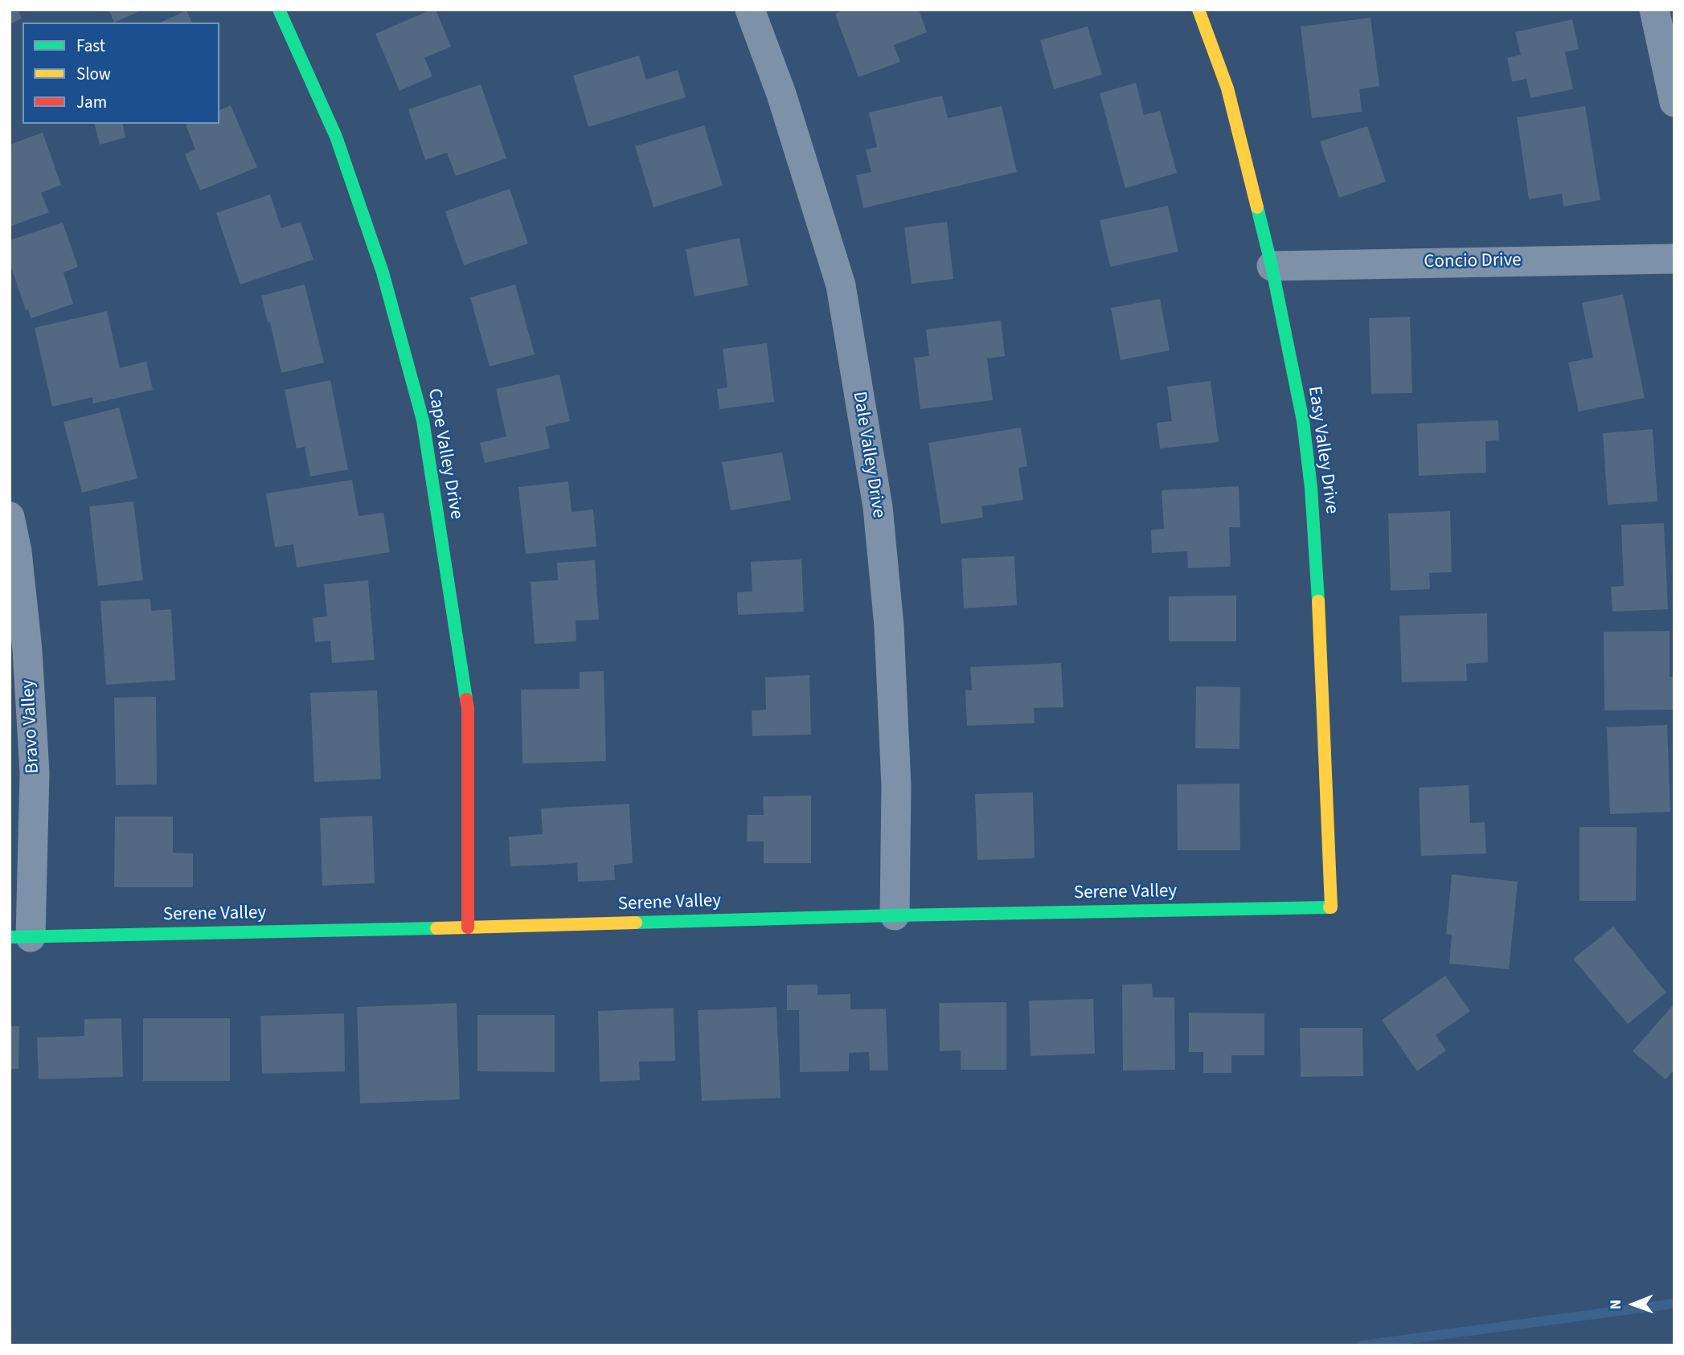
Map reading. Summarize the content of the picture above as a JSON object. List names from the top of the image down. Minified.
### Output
{"streets":{"street":["Concio Drive","Easy Valley Drive","Cape Valley Drive","Dale Valley Drive","Bravo Valley","Serene Valley"]},"crossings":[["Concio Drive","Easy Valley Drive"],["Easy Valley Drive","Serene Valley"],["Cape Valley Drive","Serene Valley"],["Dale Valley Drive","Serene Valley"],["Bravo Valley","Serene Valley"]],"legend":["Fast","Slow","Jam"],"north":"left"}
